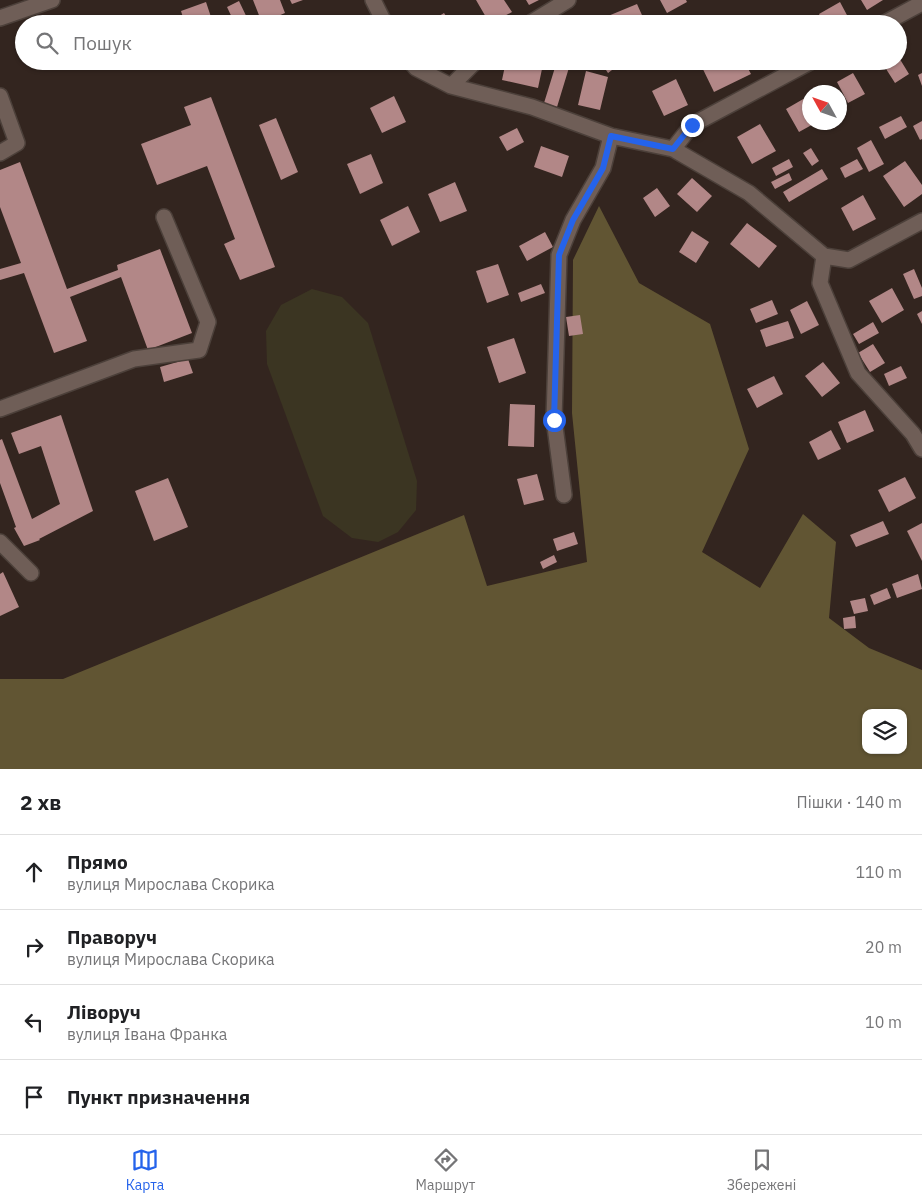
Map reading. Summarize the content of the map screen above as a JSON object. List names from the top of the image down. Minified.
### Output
{"north":"top left","page":{"search":"Пошук","heading":["2 хв","Пішки · 140 m"],"list":[["Прямо","вулиця Мирослава Скорика","110 m"],["Праворуч","вулиця Мирослава Скорика","20 m"],["Ліворуч","вулиця Івана Франка","10 m"],"Пункт призначення"],"nav":["Карта","Маршрут","Збережені"]}}
